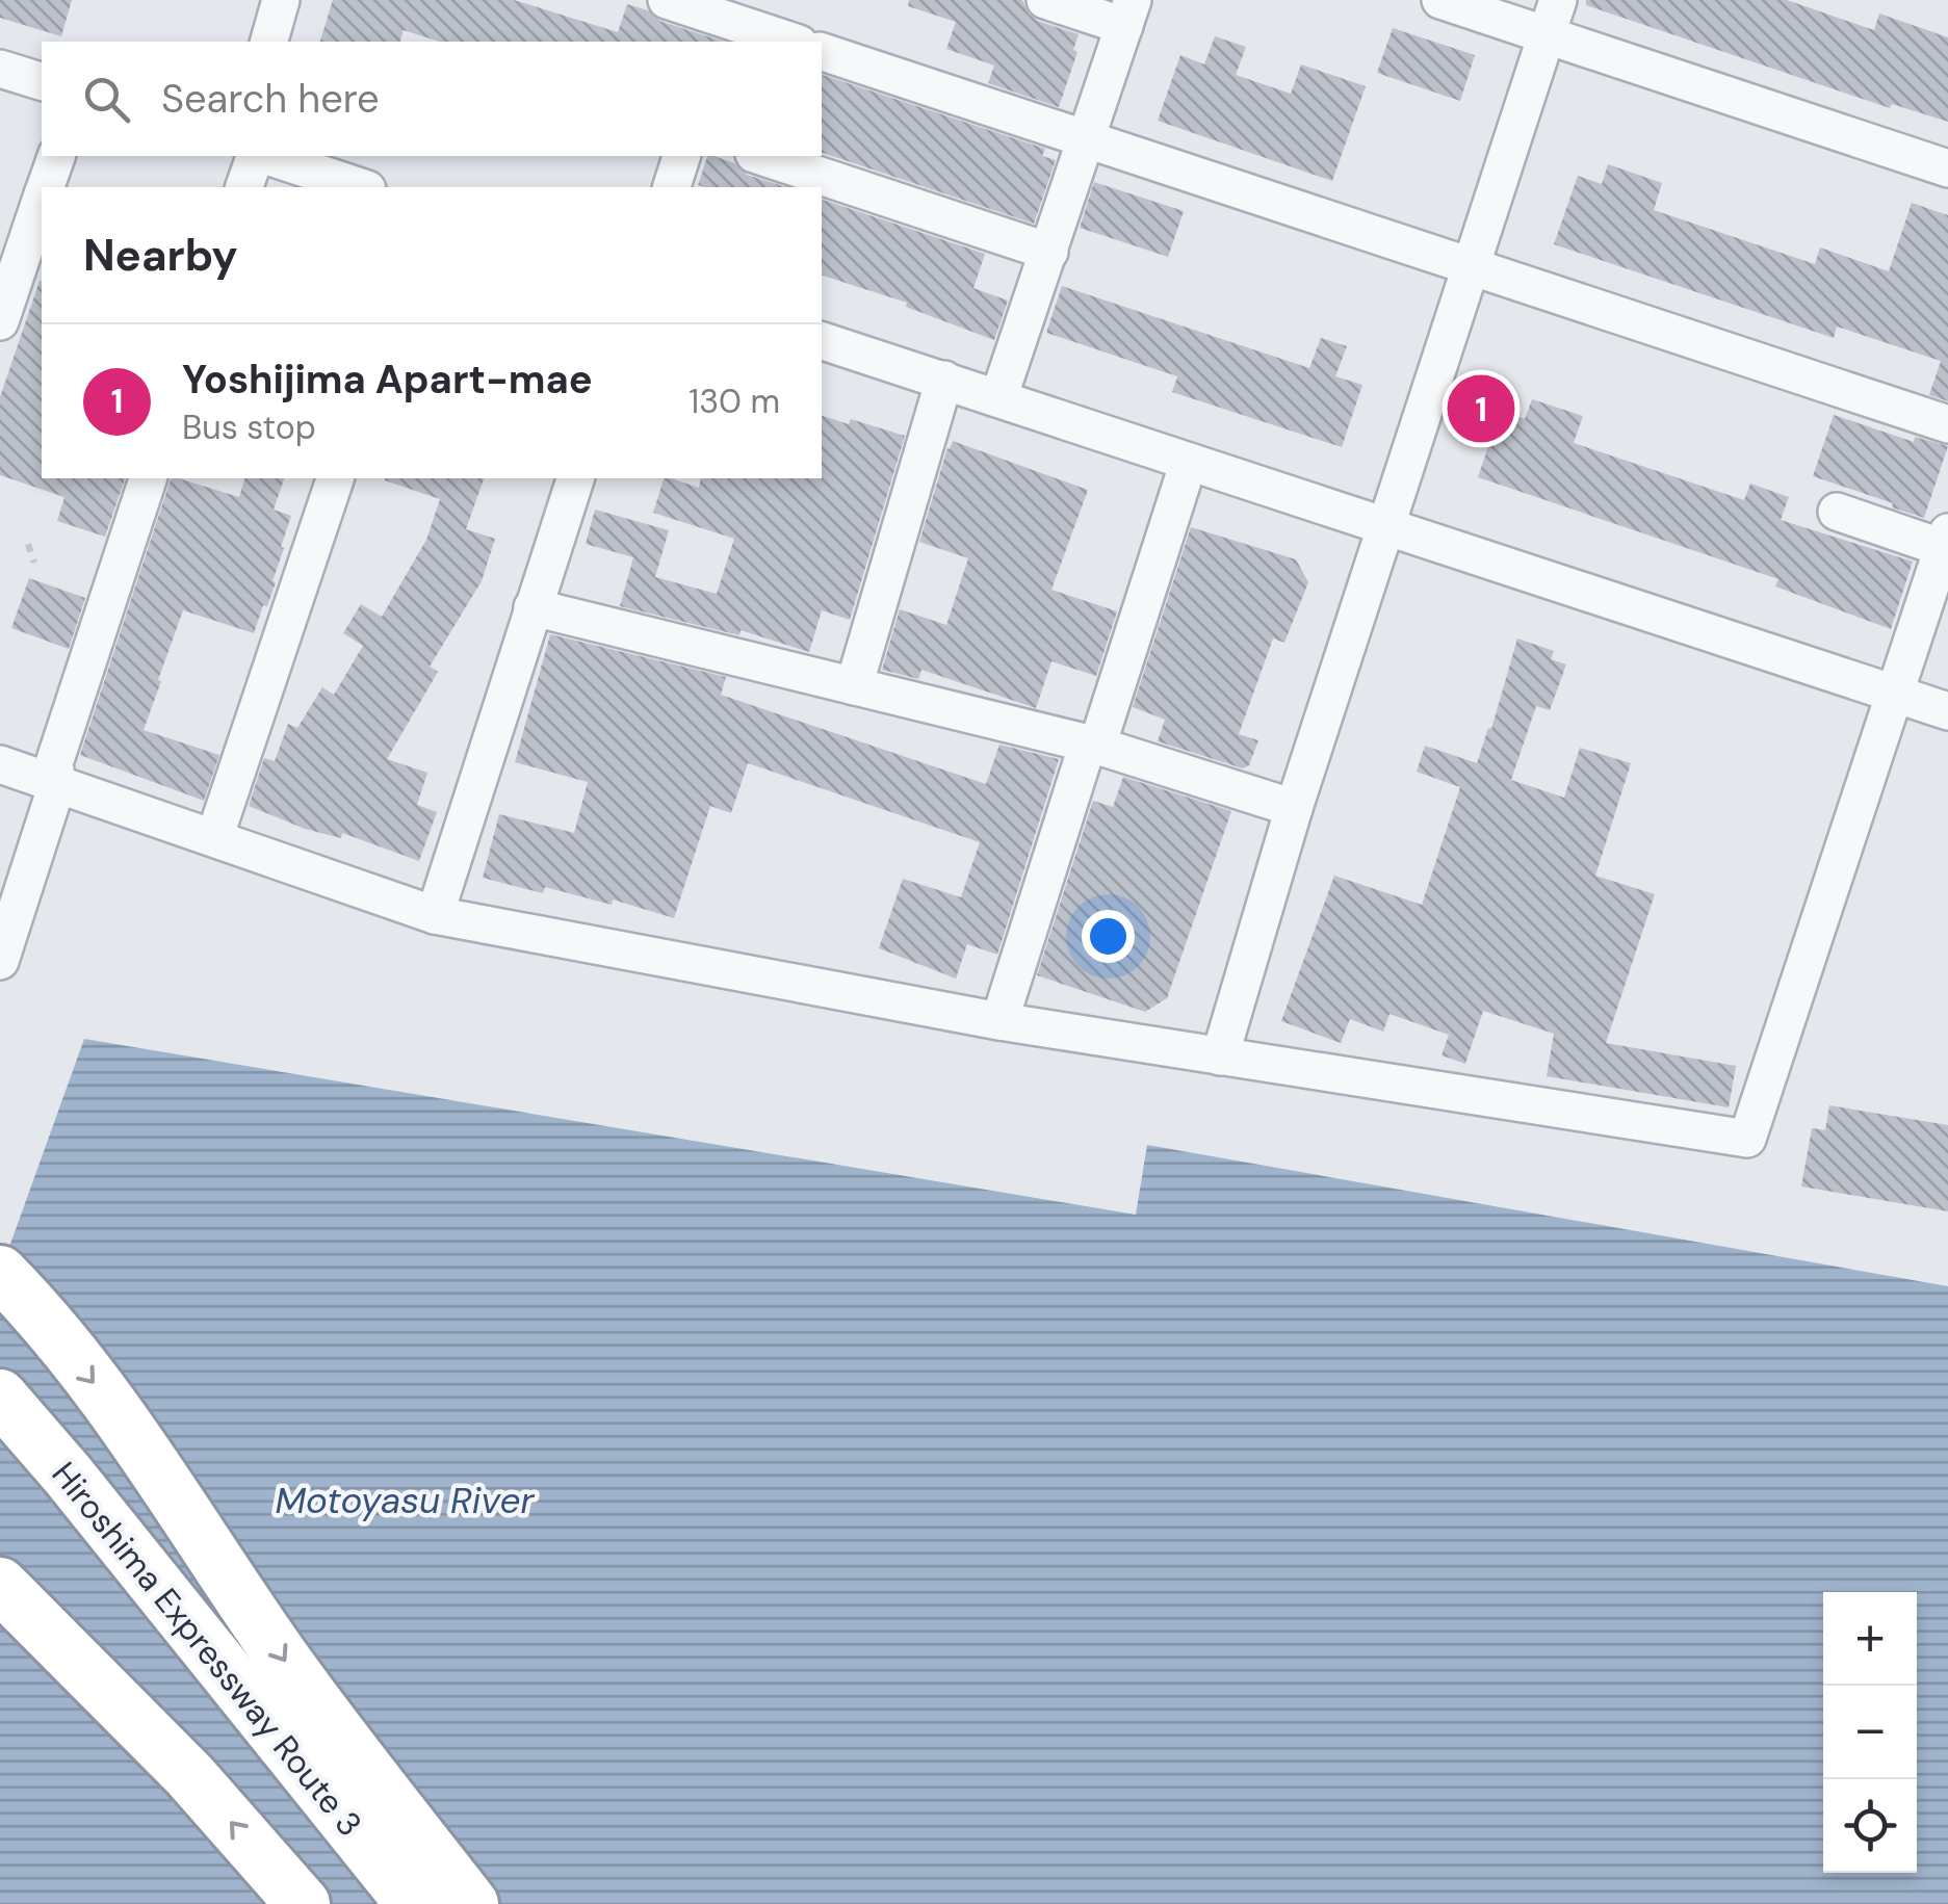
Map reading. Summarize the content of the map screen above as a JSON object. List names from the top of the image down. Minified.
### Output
{"streets":{"highway":["Hiroshima Expressway Route 3"]},"water":["Motoyasu River"],"page":{"search":"Search here","heading":"Nearby","list":[{"mark":"1","name":"Yoshijima Apart-mae","note":"Bus stop","value":"130 m"}],"pins":"1","map_buttons":["+","−"]}}
